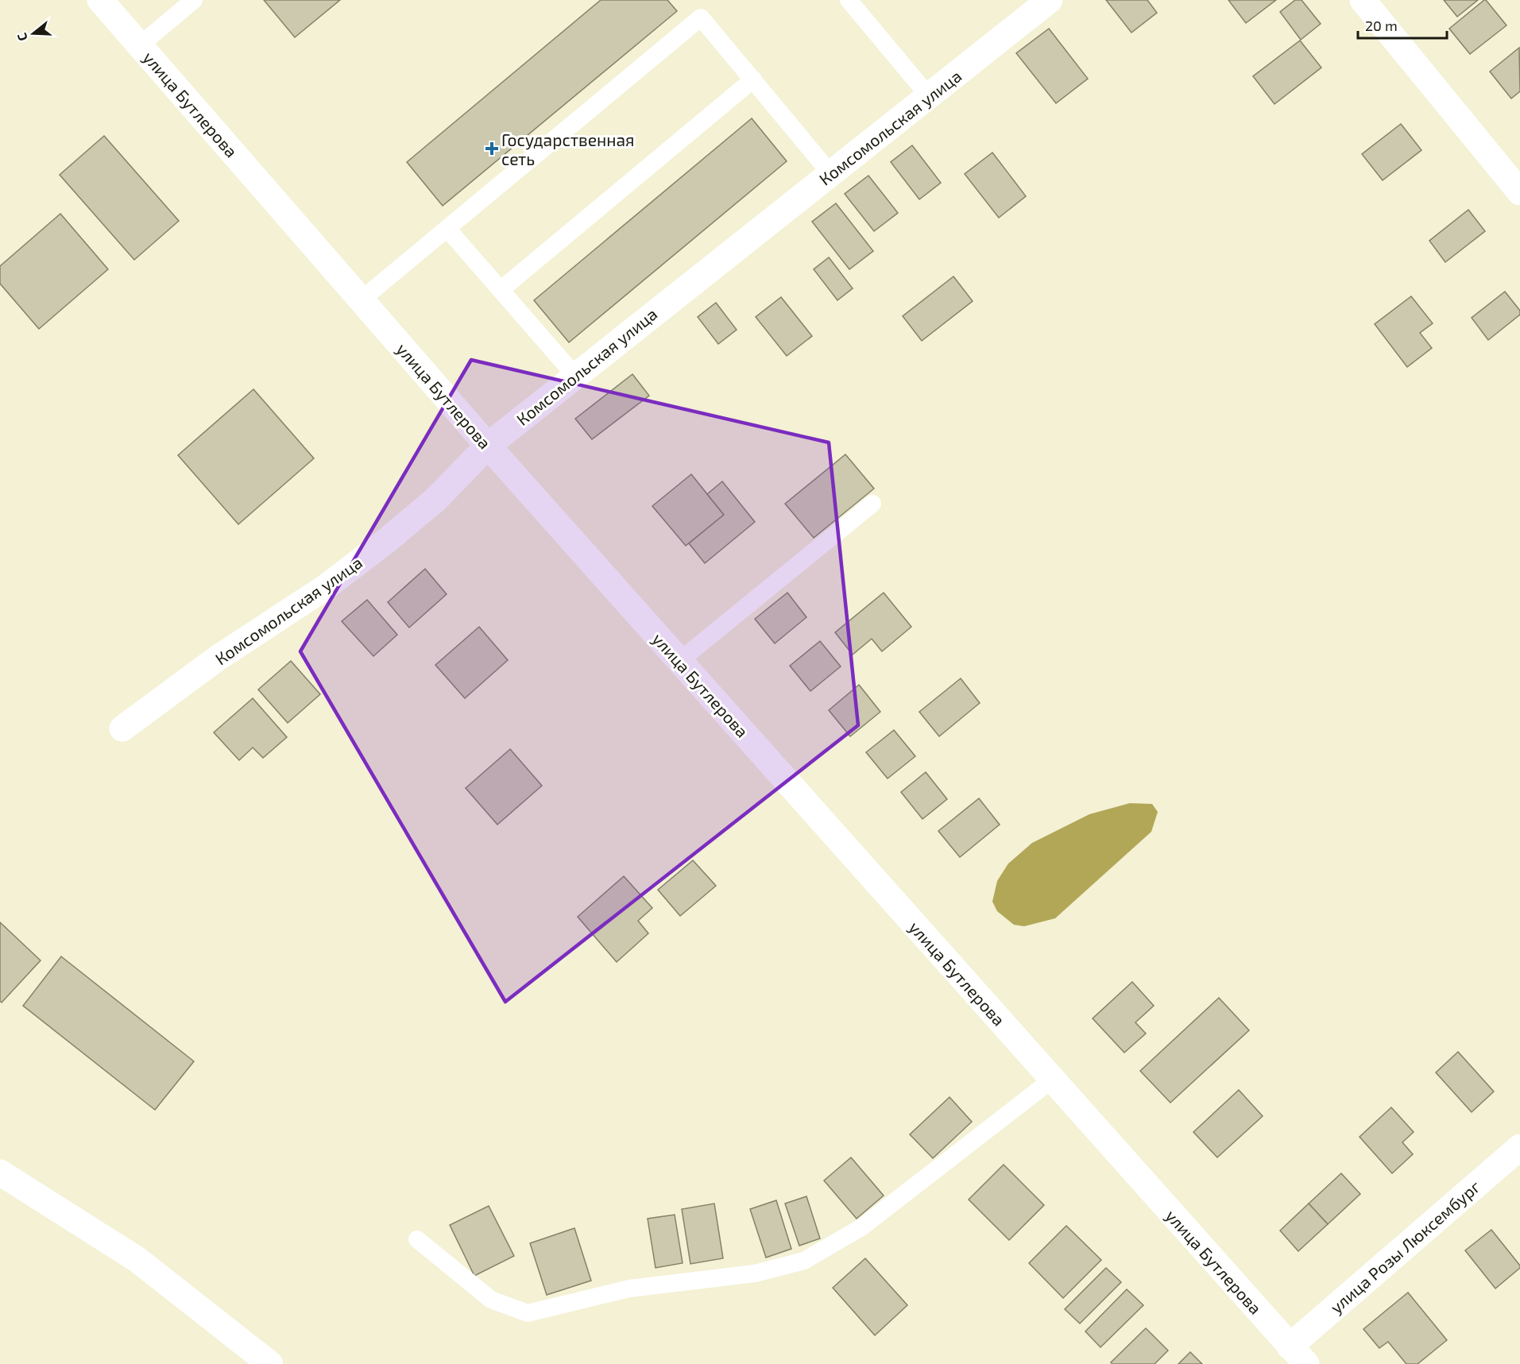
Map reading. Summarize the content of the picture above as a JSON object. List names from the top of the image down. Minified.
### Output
{"streets":{"street":["улица Бутлерова","Комсомольская улица","улица Розы Люксембург"]},"crossings":[["улица Бутлерова","Комсомольская улица"],["улица Бутлерова","улица Розы Люксембург"]],"places":{"health":["Государственная сеть"]},"scale_bar":"20 m","north":"left"}
